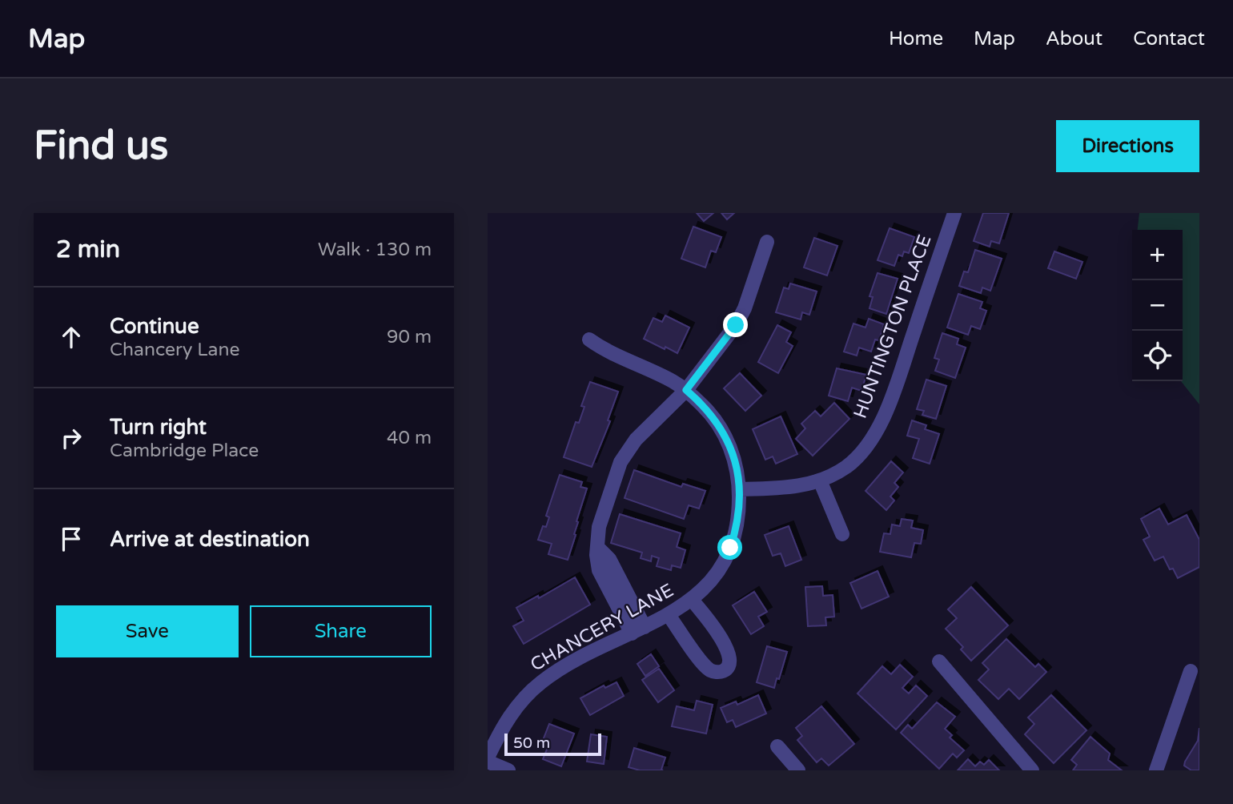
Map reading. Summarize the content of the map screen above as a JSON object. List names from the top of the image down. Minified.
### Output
{"streets":{"street":["HUNTINGTON PLACE","CHANCERY LANE"]},"crossings":[["HUNTINGTON PLACE","CHANCERY LANE"]],"scale_bar":"50 m","page":{"header":"Map","nav":["Home","Map","About","Contact"],"buttons":["Directions",["Save","Share"]],"title":"Find us","heading":["2 min","Walk · 130 m"],"map_buttons":["+","−"],"list":[["Continue","Chancery Lane","90 m"],["Turn right","Cambridge Place","40 m"],"Arrive at destination"],"scale":"50 m"}}
